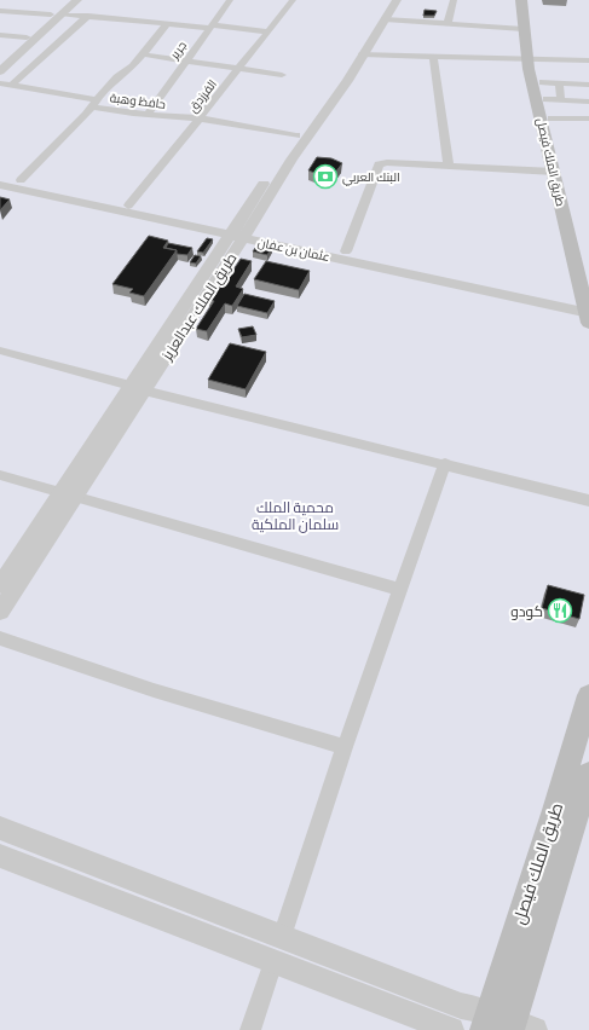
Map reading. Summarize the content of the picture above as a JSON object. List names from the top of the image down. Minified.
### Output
{"streets":{"main road":["طريق الملك فيصل"],"street":["جرير","الفرزدق","حافظ وهبة","عثمان بن عفان","طريق الملك عبدالعزيز"]},"crossings":[["جرير","حافظ وهبة"],["الفرزدق","حافظ وهبة"],["الفرزدق","عثمان بن عفان"],["حافظ وهبة","طريق الملك عبدالعزيز"],["طريق الملك فيصل","عثمان بن عفان"],["عثمان بن عفان","طريق الملك عبدالعزيز"]],"parks":["محمية الملك سلمان الملكية"],"places":{"bank":["البنك العربي"],"restaurant":["كودو"]}}
